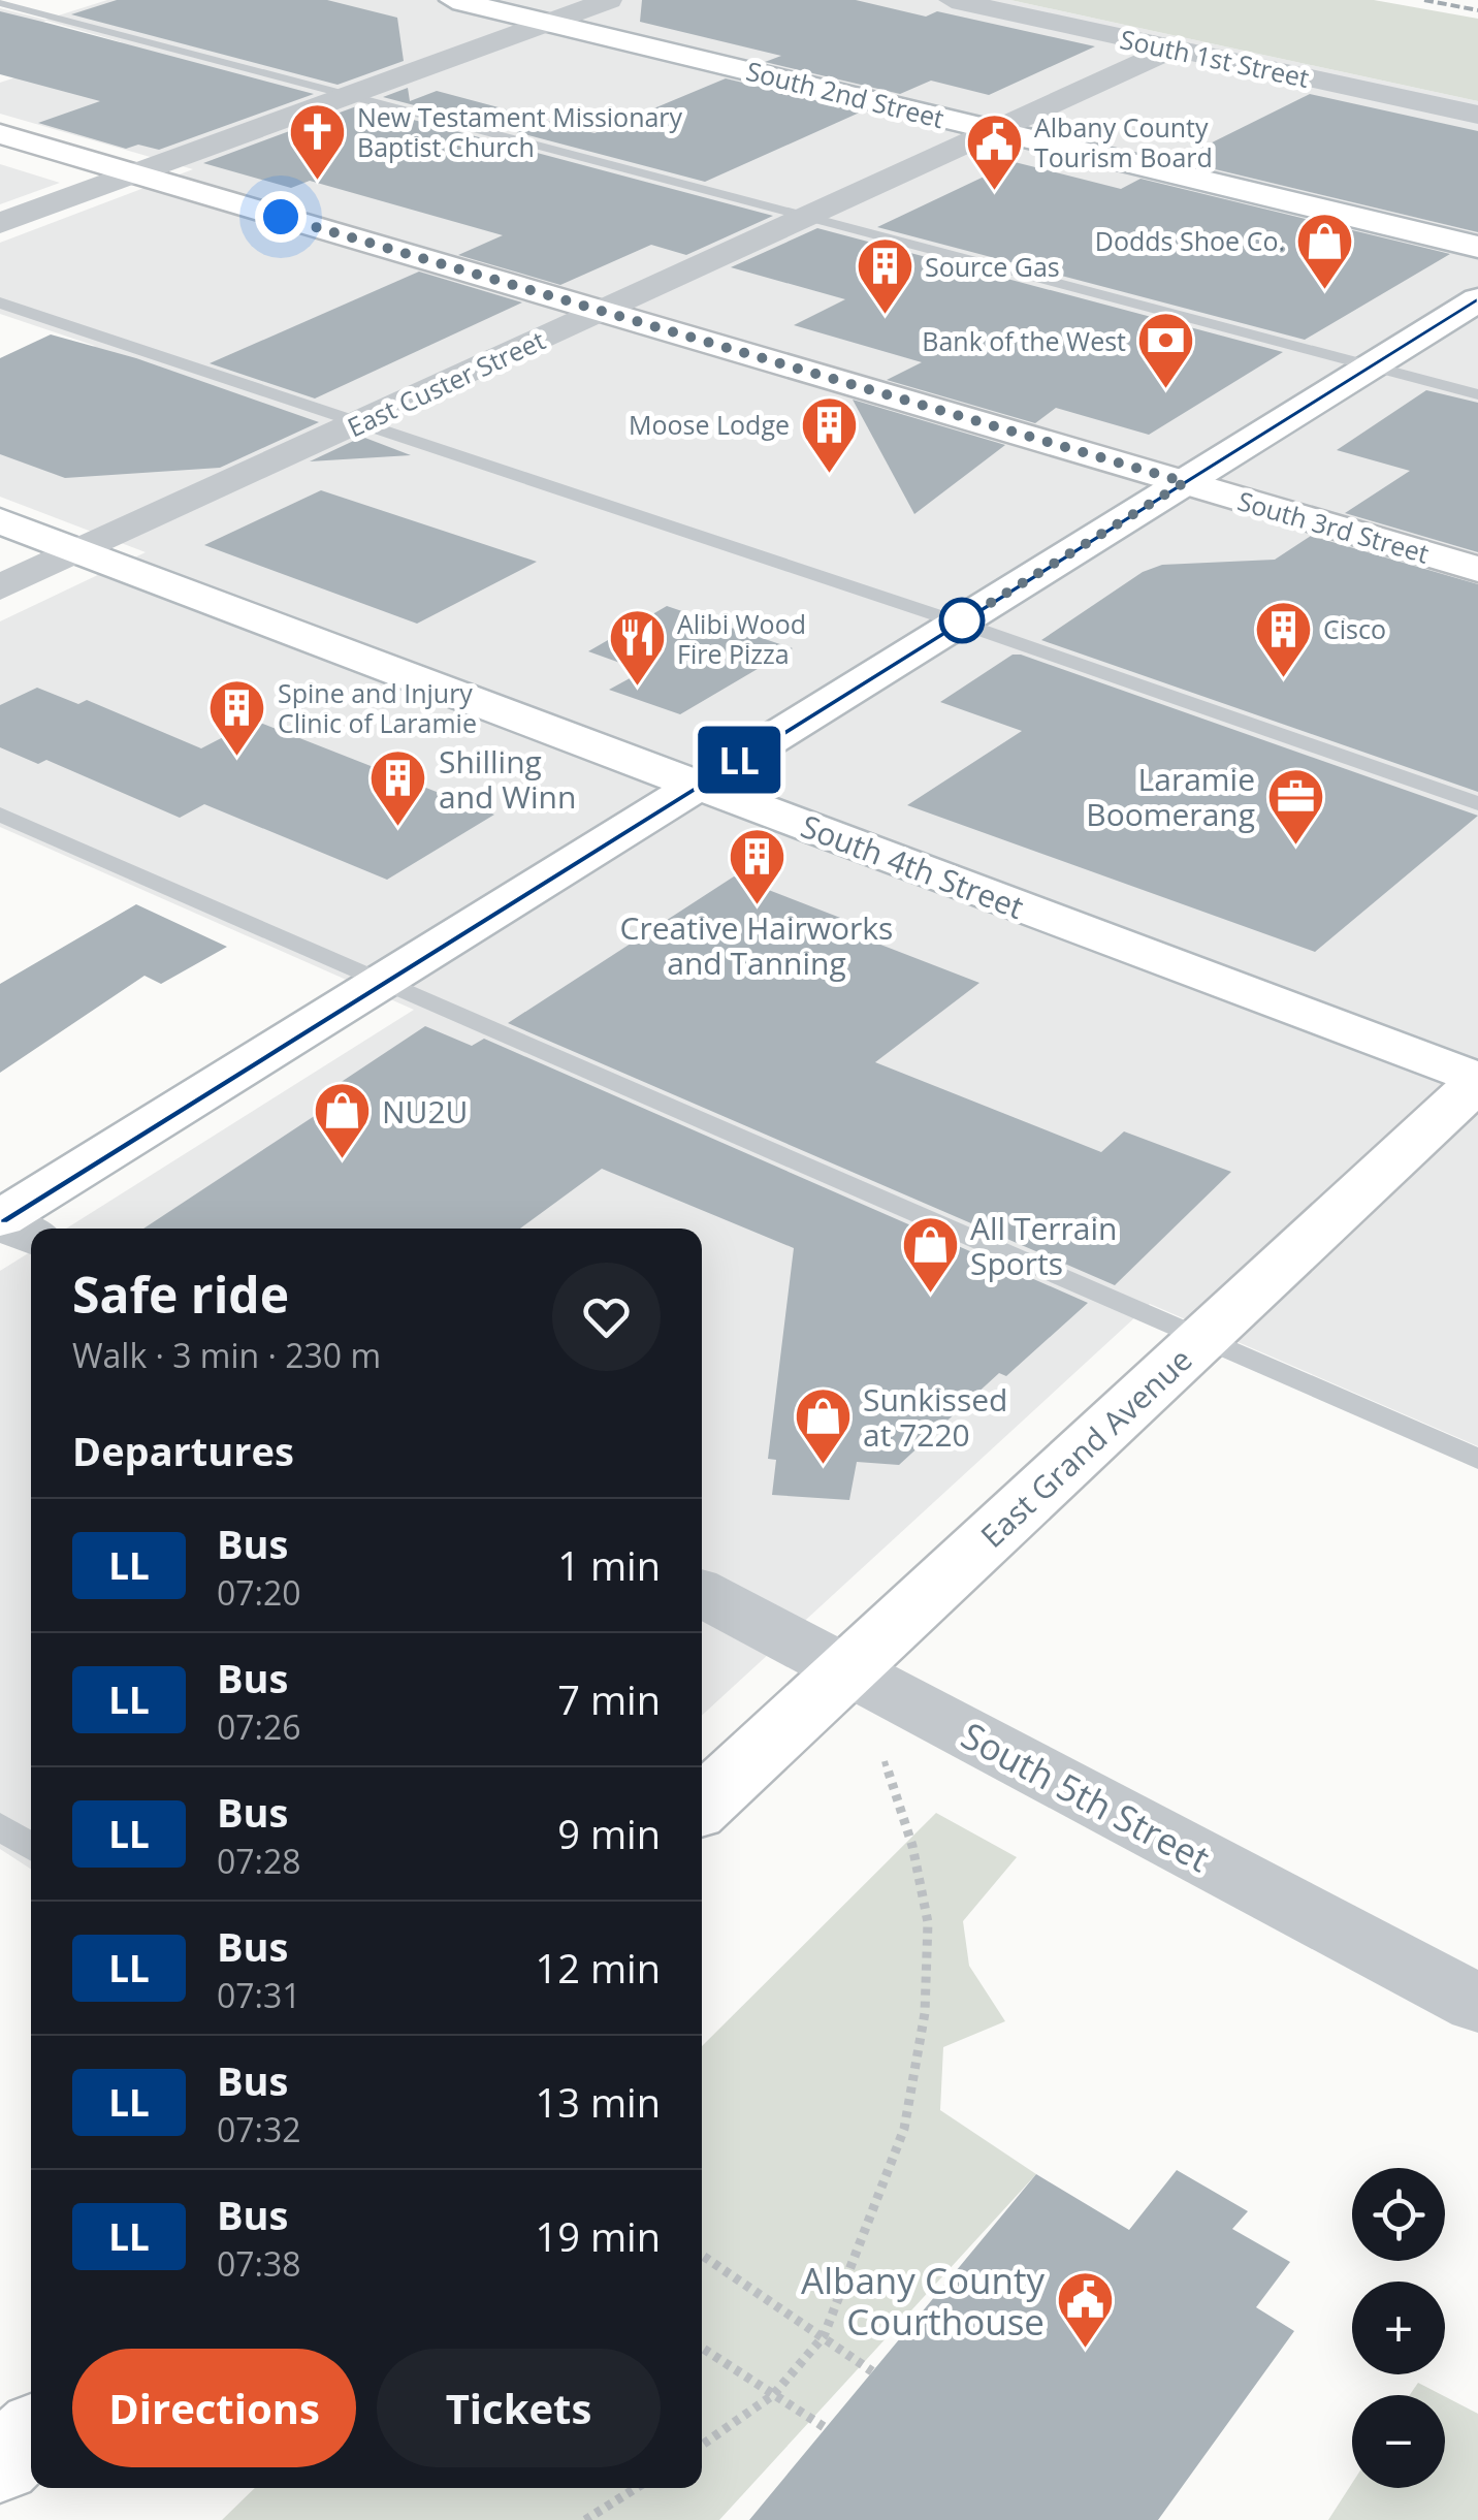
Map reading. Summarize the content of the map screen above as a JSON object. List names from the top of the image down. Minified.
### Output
{"streets":{"street":["South 1st Street","South 2nd Street","East Custer Street","South 3rd Street","South 4th Street","East Grand Avenue","South 5th Street"]},"crossings":[["South 1st Street","East Custer Street"],["South 2nd Street","East Custer Street"],["East Custer Street","South 3rd Street"],["East Custer Street","South 4th Street"],["South 4th Street","East Grand Avenue"],["East Grand Avenue","South 5th Street"]],"places":{"church":["New Testament Missionary Baptist Church"],"public building":["Albany County Tourism Board","Albany County Courthouse"],"shop":["Dodds Shoe Co.","NU2U","All Terrain Sports","Sunkissed at 7220"],"building":["Source Gas","Moose Lodge","Cisco","Spine and Injury Clinic of Laramie","Shilling and Winn","Creative Hairworks and Tanning"],"bank":["Bank of the West"],"restaurant":["Alibi Wood Fire Pizza"],"office":["Laramie Boomerang"]},"lines":["bus line LL"],"page":{"on_map":"LL","heading":[["Safe ride","Walk · 3 min · 230 m"],"Departures"],"list":[{"mark":"LL","name":"Bus","note":"07:20","value":"1 min"},{"mark":"LL","name":"Bus","note":"07:26","value":"7 min"},{"mark":"LL","name":"Bus","note":"07:28","value":"9 min"},{"mark":"LL","name":"Bus","note":"07:31","value":"12 min"},{"mark":"LL","name":"Bus","note":"07:32","value":"13 min"},{"mark":"LL","name":"Bus","note":"07:38","value":"19 min"}],"map_buttons":["+","−"],"buttons":["Directions","Tickets"]}}
